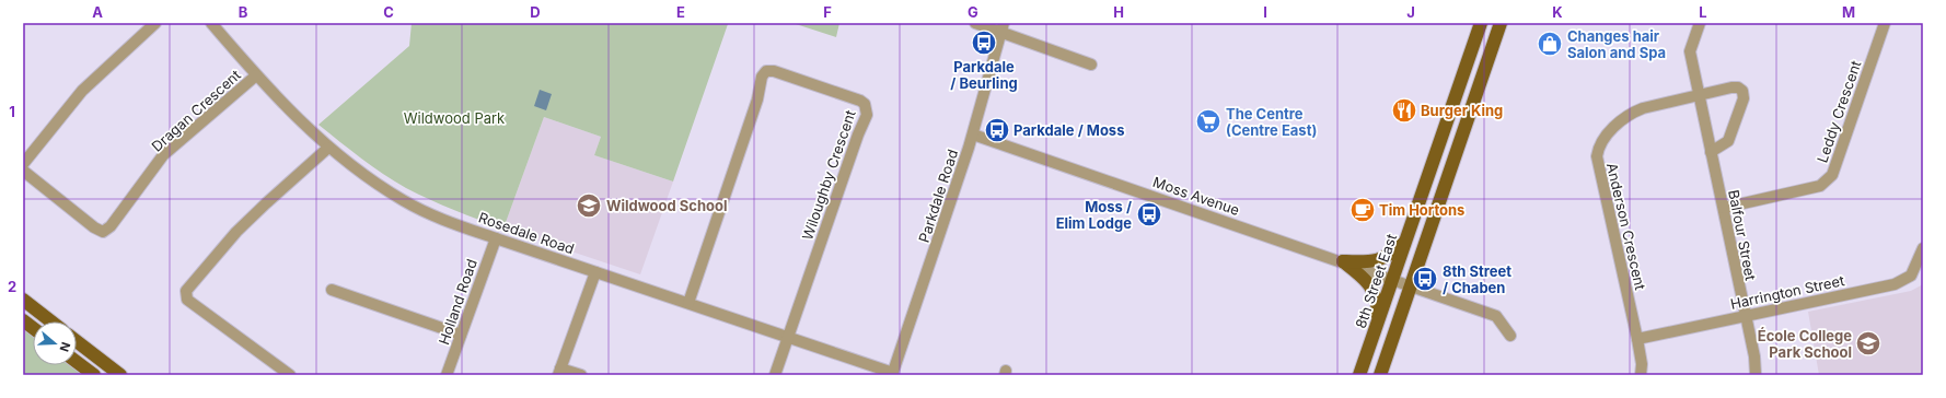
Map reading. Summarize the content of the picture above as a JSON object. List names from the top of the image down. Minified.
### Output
{"streets":{"main road":["8th Street East"],"street":["Dragan Crescent","Leddy Crescent","Wiloughby Crescent","Parkdale Road","Moss Avenue","Anderson Crescent","Rosedale Road","Balfour Street","Harrington Street","Holland Road"]},"crossings":[["Dragan Crescent","Rosedale Road"],["Leddy Crescent","Balfour Street"],["Wiloughby Crescent","Rosedale Road"],["Parkdale Road","Moss Avenue"],["Parkdale Road","Rosedale Road"],["Moss Avenue","8th Street East"],["Anderson Crescent","Balfour Street"],["Anderson Crescent","Harrington Street"],["Rosedale Road","Holland Road"],["Balfour Street","Harrington Street"]],"parks":["Wildwood Park"],"places":{"bus stop":["Parkdale / Beurling","Parkdale / Moss","Moss / Elim Lodge","8th Street / Chaben"],"shop":["Changes hair Salon and Spa"],"restaurant":["Burger King"],"supermarket":["The Centre (Centre East)"],"school or university":["Wildwood School","École College Park School"],"cafe":["Tim Hortons"]},"north":"right","grid":{"columns":["A","B","C","D","E","F","G","H","I","J","K","L","M"],"rows":["1","2"]}}
